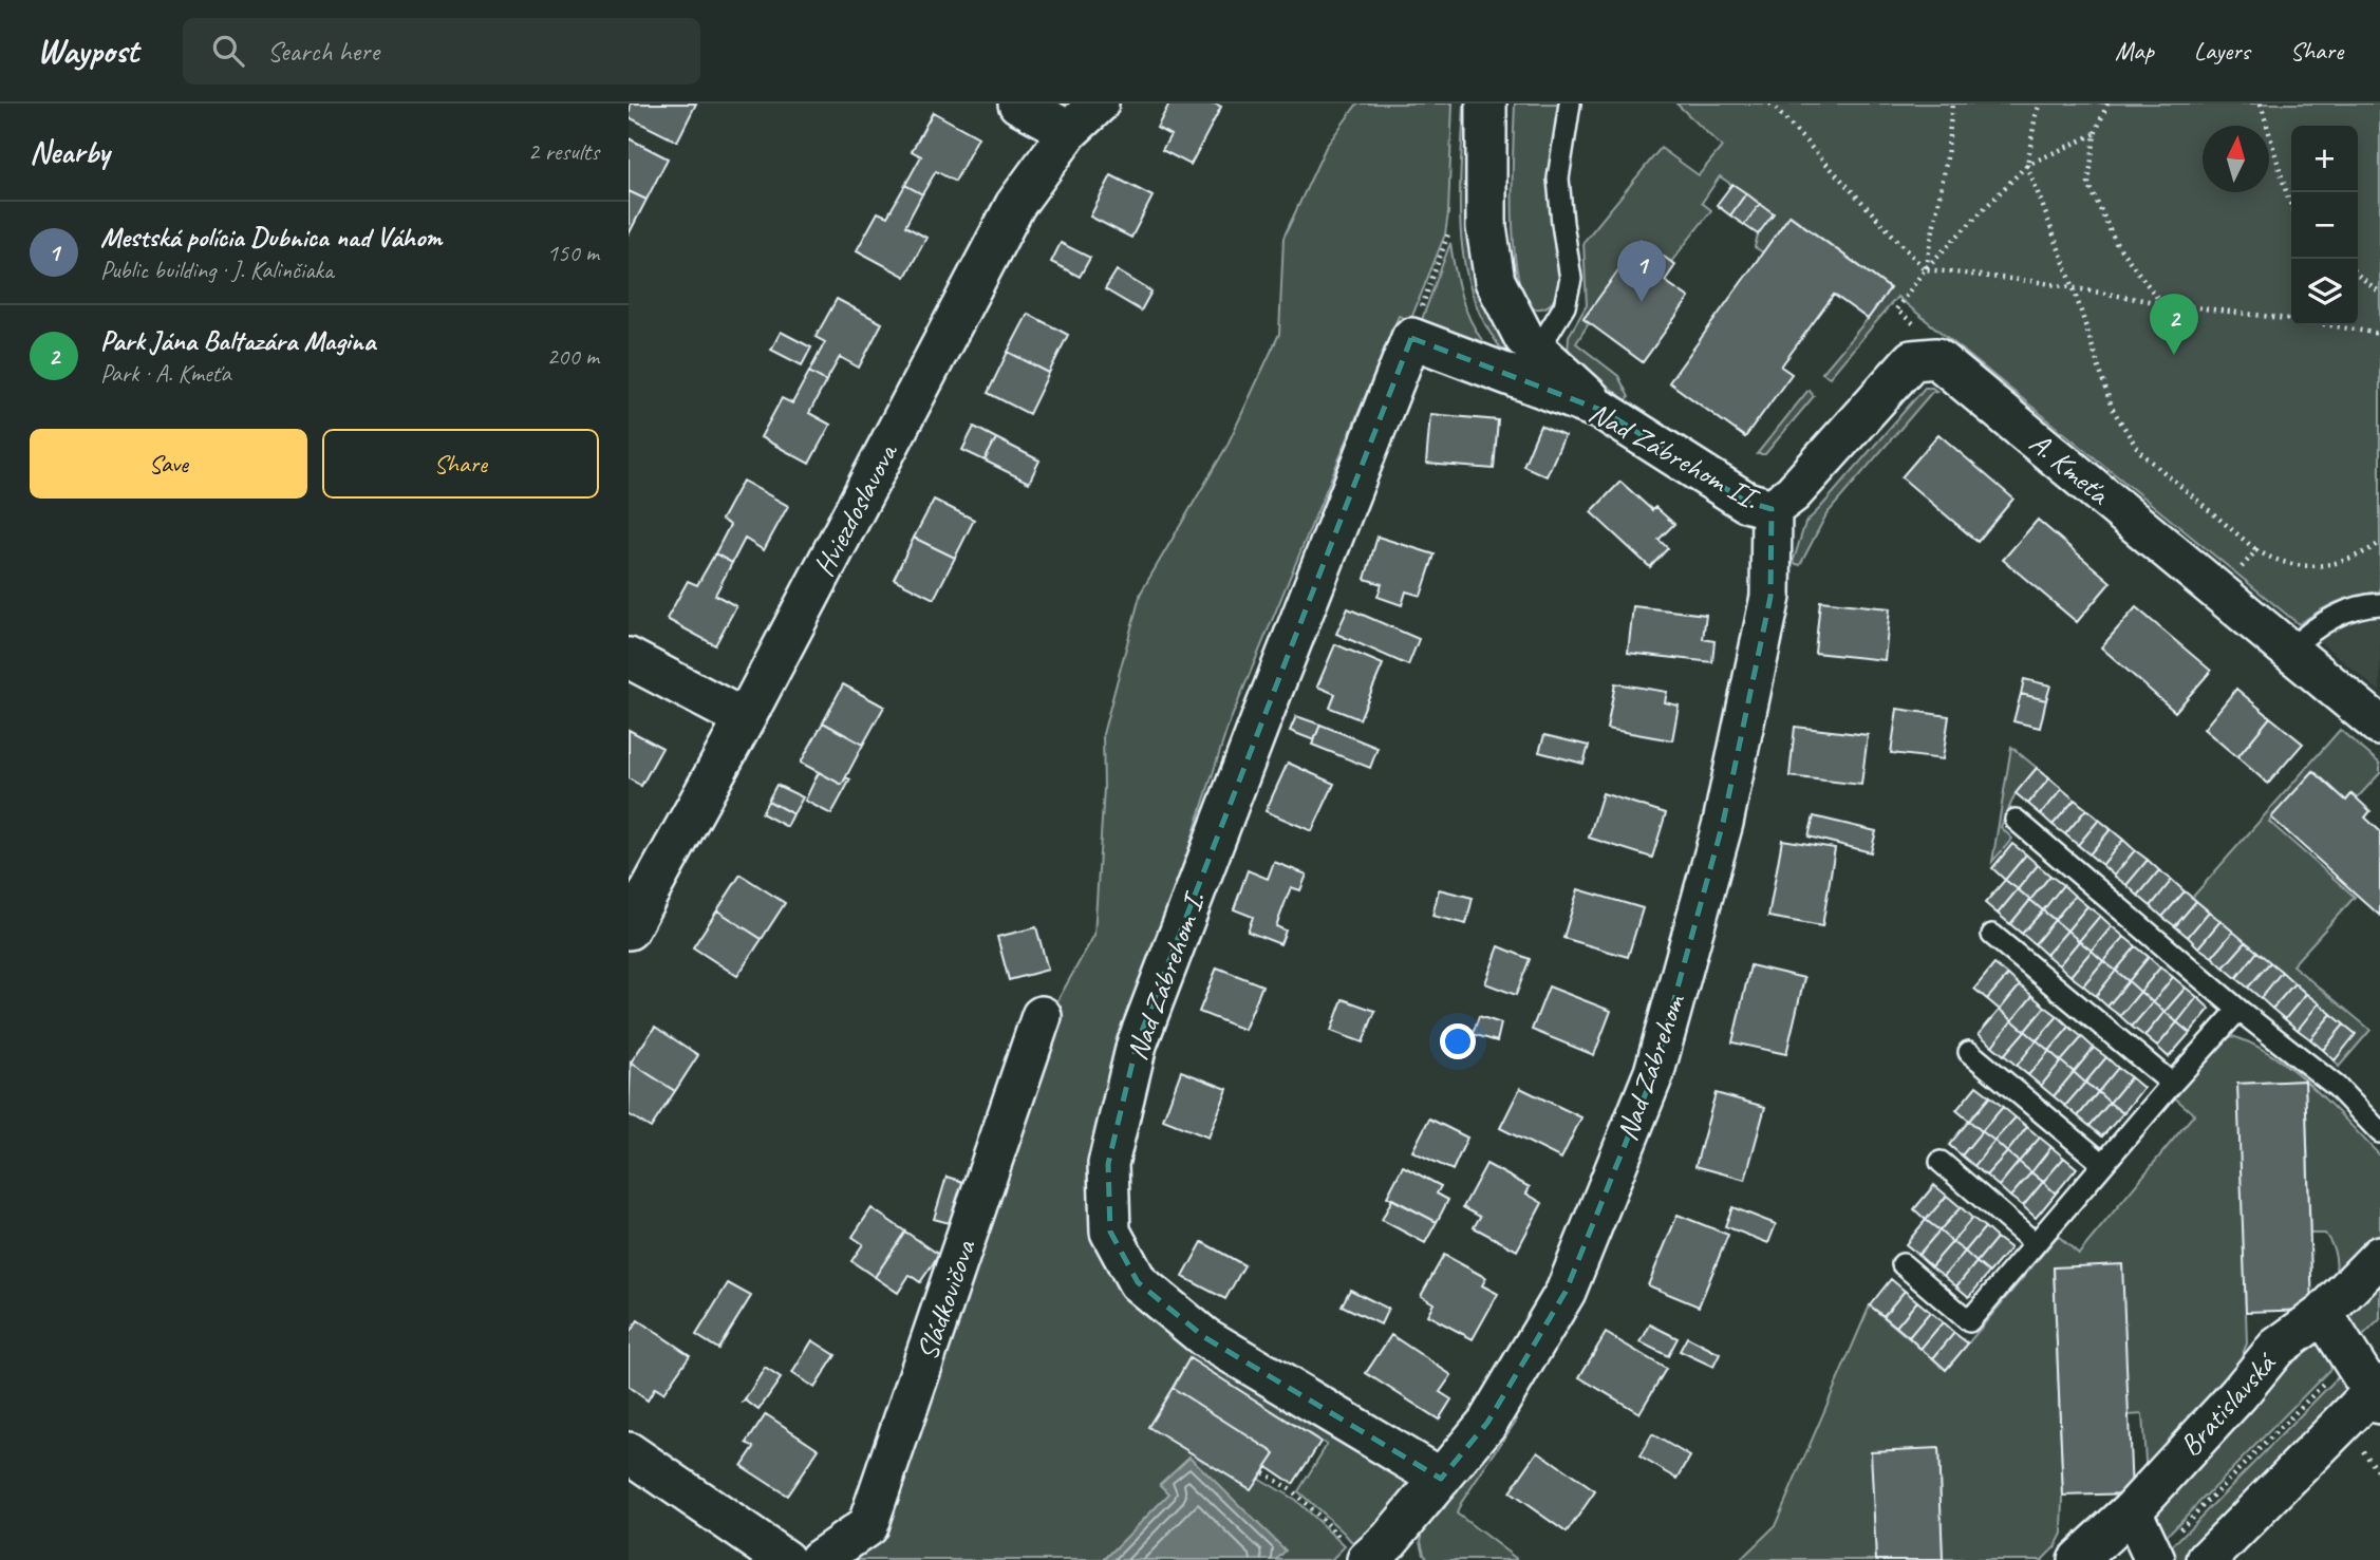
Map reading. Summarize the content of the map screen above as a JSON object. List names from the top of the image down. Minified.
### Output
{"streets":{"street":["Nad Zábrehom II.","A. Kmeťa","Hviezdoslavova","Nad Zábrehom I.","Nad Zábrehom","Sládkovičova","Bratislavská"]},"crossings":[["Nad Zábrehom II.","A. Kmeťa"],["Nad Zábrehom II.","Nad Zábrehom I."],["Nad Zábrehom II.","Nad Zábrehom"],["A. Kmeťa","Nad Zábrehom"],["Nad Zábrehom I.","Nad Zábrehom"]],"north":"top","page":{"header":"Waypost","search":"Search here","nav":["Map","Layers","Share"],"heading":["Nearby","2 results"],"map_buttons":["+","−"],"list":[{"mark":"1","name":"Mestská polícia Dubnica nad Váhom","note":"Public building · J. Kalinčiaka","value":"150 m"},{"mark":"2","name":"Park Jána Baltazára Magina","note":"Park · A. Kmeťa","value":"200 m"}],"pins":["1","2"],"buttons":["Save","Share"]}}
